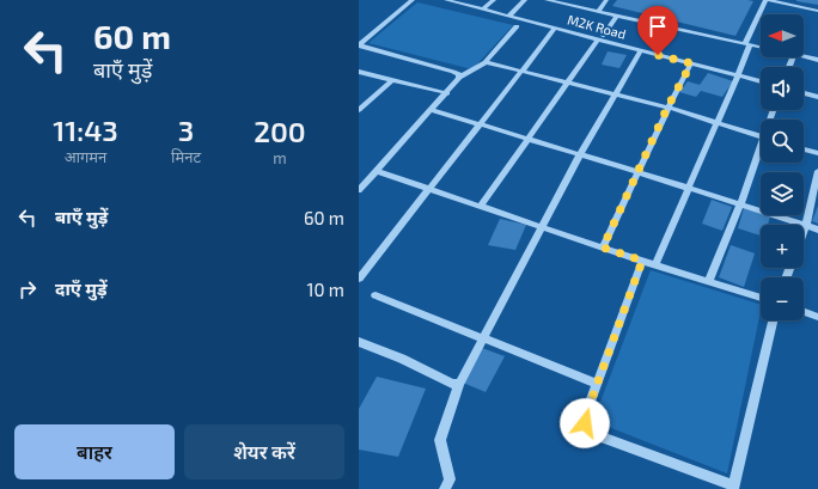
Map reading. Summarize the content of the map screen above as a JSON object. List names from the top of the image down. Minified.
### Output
{"streets":{"street":["M2K Road"]},"north":"left","page":{"turn":["60 m","बाएँ मुड़ें"],"map_buttons":["+","−"],"eta":["11:43","आगमन","3","मिनट","200","m"],"list":[{"name":"बाएँ मुड़ें","value":"60 m"},{"name":"दाएँ मुड़ें","value":"10 m"}],"buttons":["बाहर","शेयर करें"]}}
